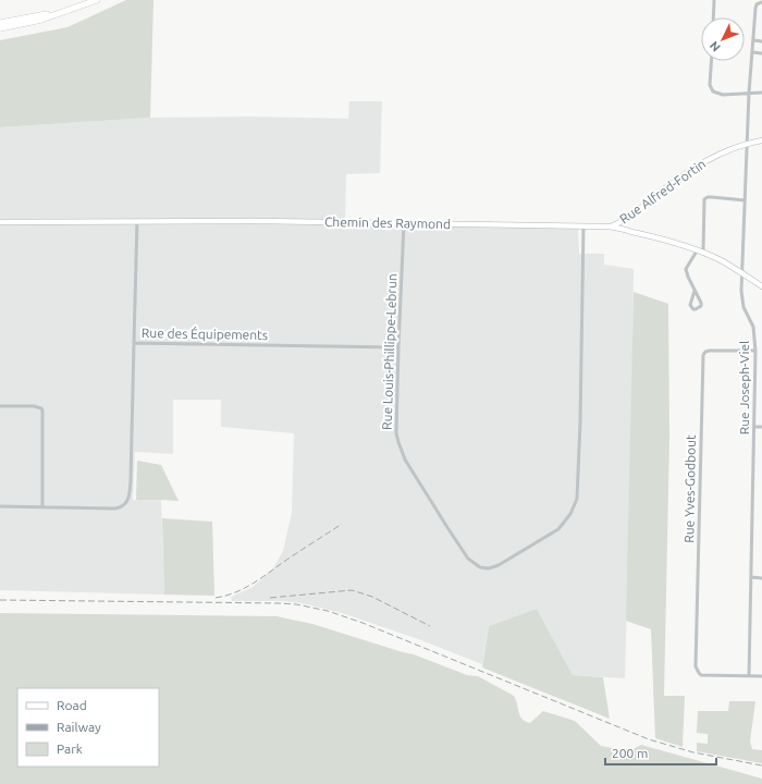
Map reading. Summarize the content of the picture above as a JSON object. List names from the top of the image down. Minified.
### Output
{"streets":{"street":["Rue Alfred-Fortin","Chemin des Raymond","Rue des Équipements","Rue Louis-Phillippe-Lebrun","Rue Joseph-Viel","Rue Yves-Godbout"]},"crossings":[["Rue Alfred-Fortin","Chemin des Raymond"],["Rue Alfred-Fortin","Rue Joseph-Viel"],["Chemin des Raymond","Rue des Équipements"],["Chemin des Raymond","Rue Louis-Phillippe-Lebrun"],["Chemin des Raymond","Rue Joseph-Viel"],["Rue des Équipements","Rue Louis-Phillippe-Lebrun"],["Rue Joseph-Viel","Rue Yves-Godbout"]],"legend":["Road","Railway","Park"],"scale_bar":"200 m","north":"bottom left"}
